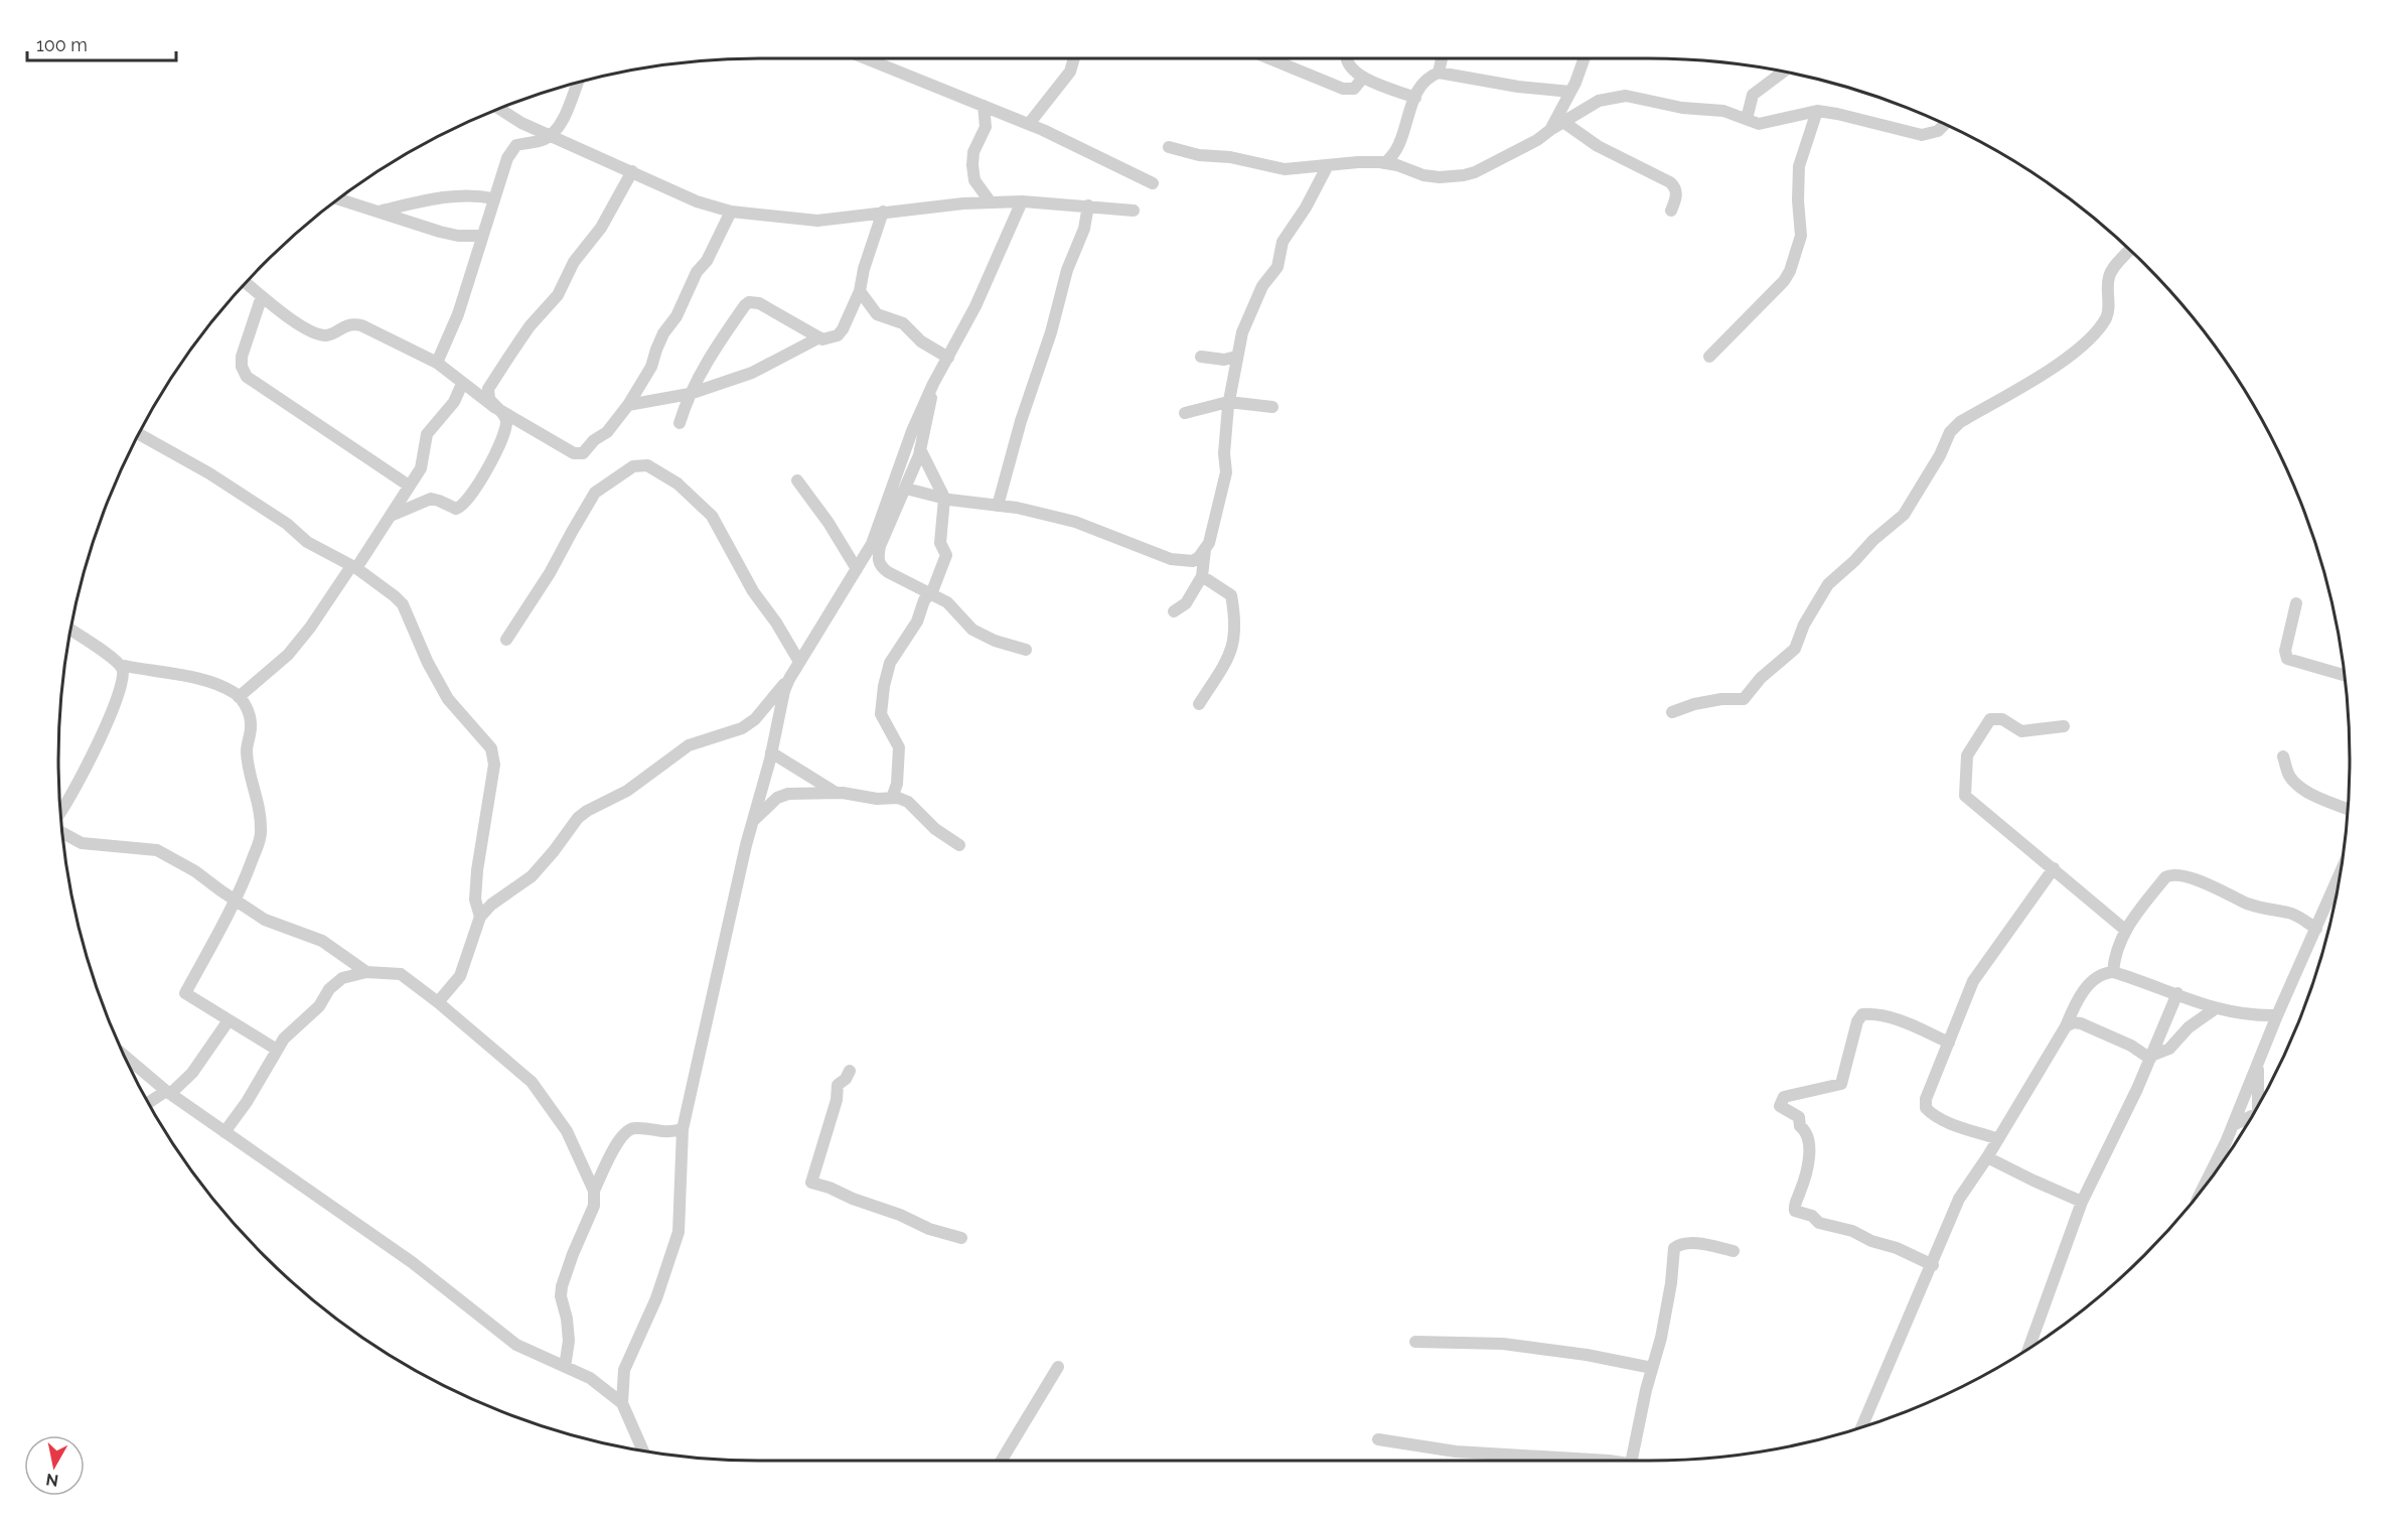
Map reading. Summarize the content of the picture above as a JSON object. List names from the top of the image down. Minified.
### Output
{"scale_bar":"100 m","north":"bottom"}
